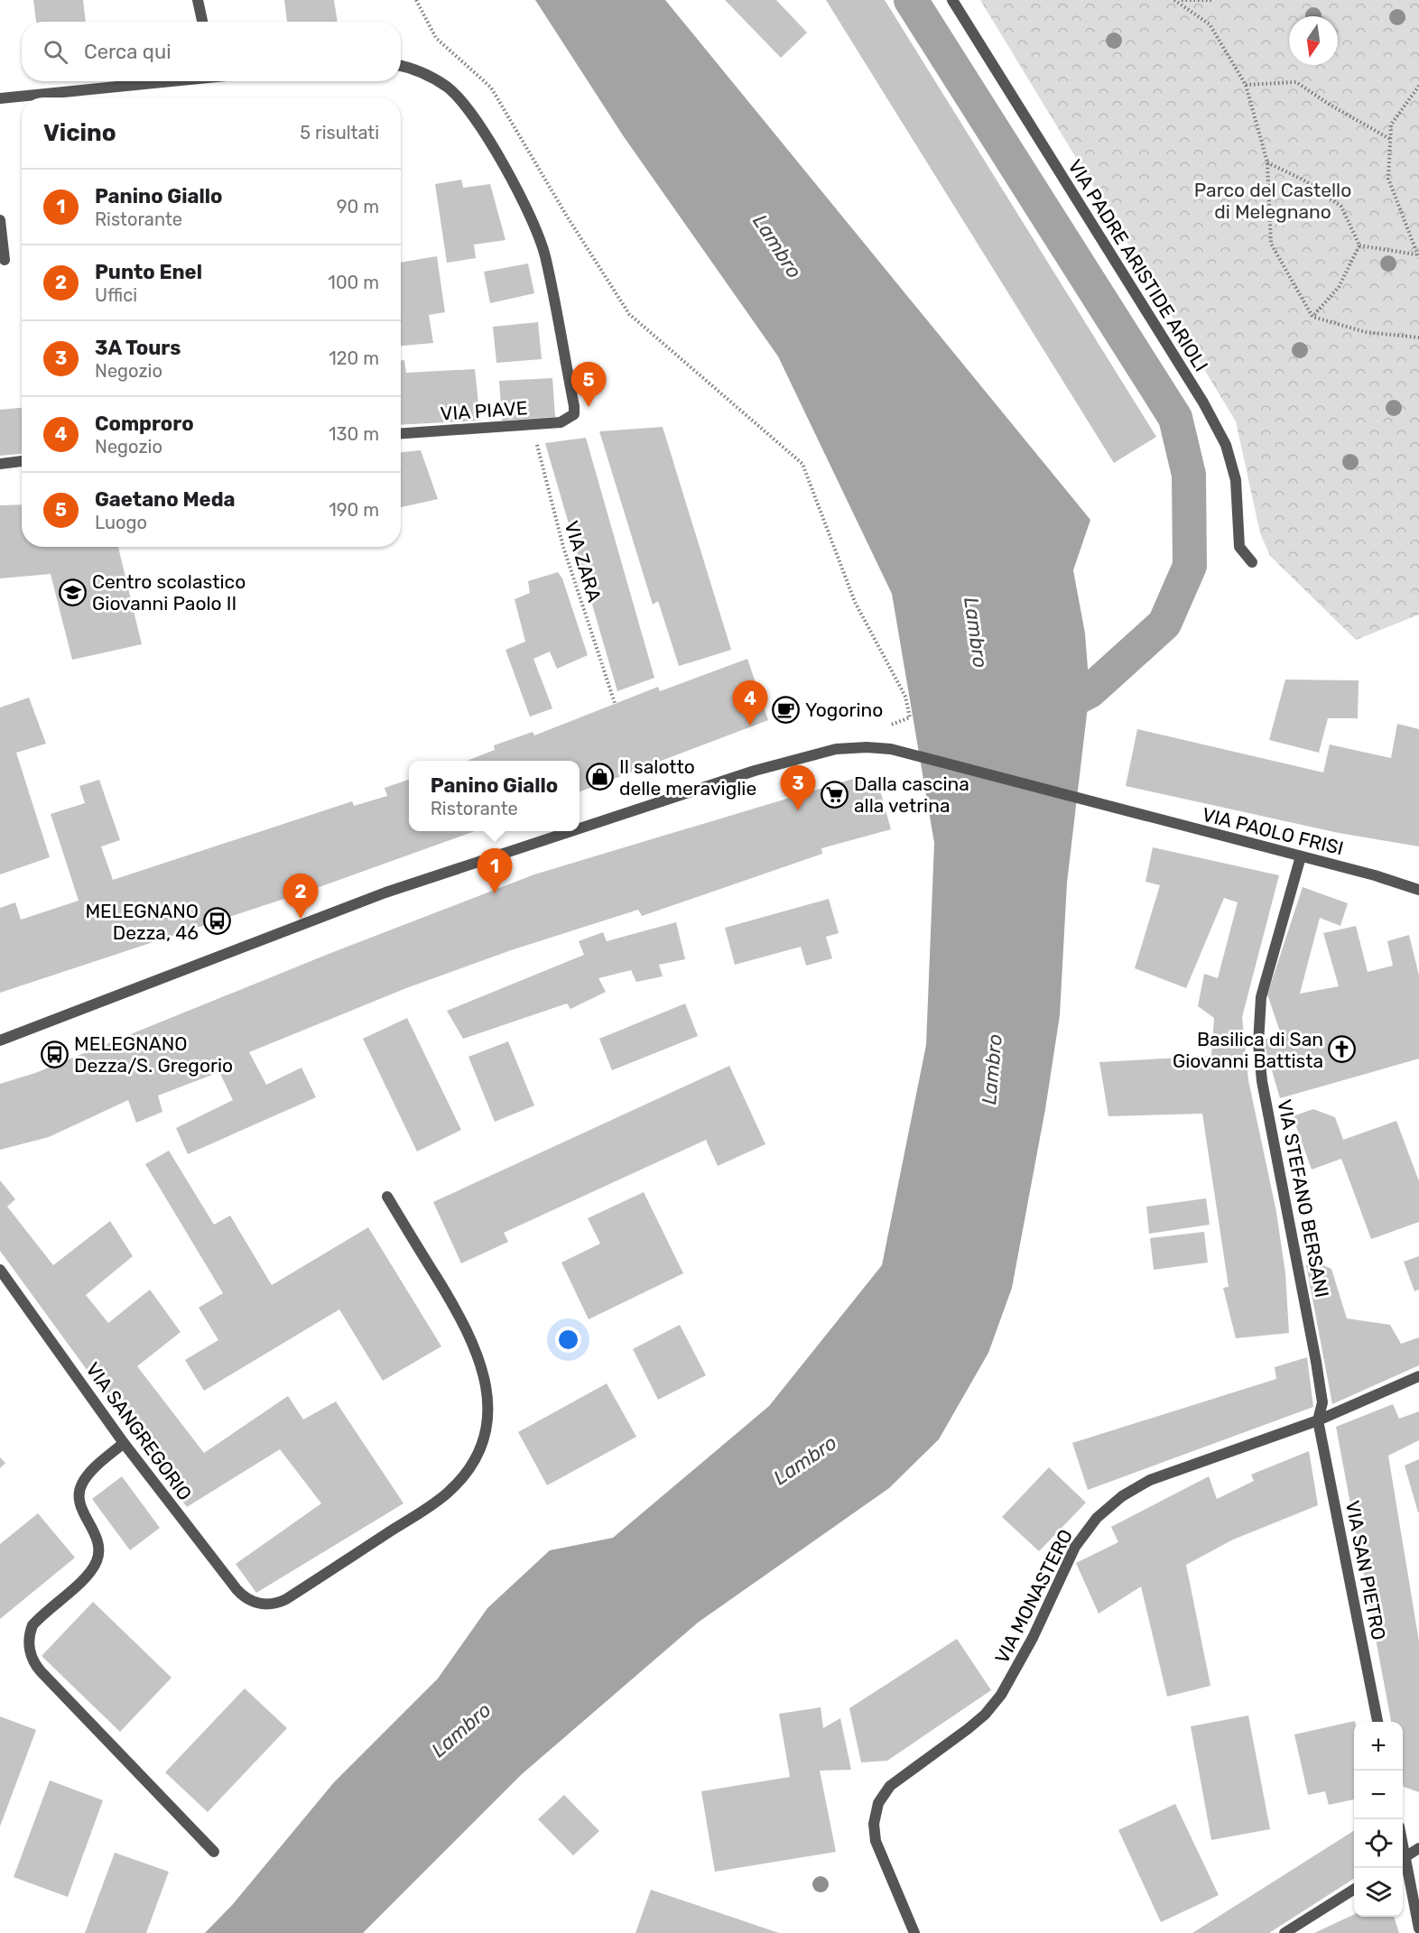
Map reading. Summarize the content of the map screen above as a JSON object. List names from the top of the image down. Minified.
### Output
{"streets":{"street":["VIA PADRE ARISTIDE ARIOLI","VIA PIAVE","VIA PAOLO FRISI","VIA STEFANO BERSANI","VIA SANGREGORIO","VIA SAN PIETRO","VIA MONASTERO"],"path":["VIA ZARA"]},"crossings":[["VIA PIAVE","VIA ZARA"],["VIA PAOLO FRISI","VIA STEFANO BERSANI"],["VIA STEFANO BERSANI","VIA SAN PIETRO"],["VIA STEFANO BERSANI","VIA MONASTERO"],["VIA SAN PIETRO","VIA MONASTERO"]],"water":["Lambro"],"parks":["Parco del Castello di Melegnano"],"places":{"school or university":["Centro scolastico Giovanni Paolo II"],"cafe":["Yogorino"],"shop":["Il salotto delle meraviglie"],"supermarket":["Dalla cascina alla vetrina"],"bus stop":["MELEGNANO Dezza, 46","MELEGNANO Dezza/S. Gregorio"],"church":["Basilica di San Giovanni Battista"]},"north":"bottom","page":{"search":"Cerca qui","heading":["Vicino","5 risultati"],"list":[{"mark":"1","name":"Panino Giallo","note":"Ristorante","value":"90 m"},{"mark":"2","name":"Punto Enel","note":"Uffici","value":"100 m"},{"mark":"3","name":"3A Tours","note":"Negozio","value":"120 m"},{"mark":"4","name":"Comproro","note":"Negozio","value":"130 m"},{"mark":"5","name":"Gaetano Meda","note":"Luogo","value":"190 m"}],"pins":["5","4","3","1","2"],"popup":["Panino Giallo","Ristorante"],"map_buttons":["+","−"]}}
